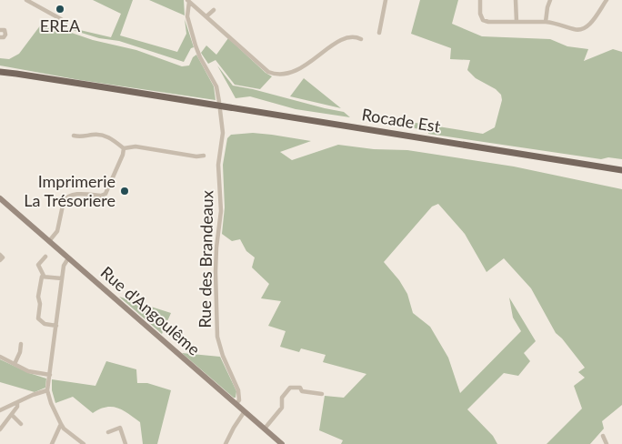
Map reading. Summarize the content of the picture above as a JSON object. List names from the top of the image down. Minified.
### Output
{"streets":{"main road":["Rocade Est"],"street":["Rue des Brandeaux","Rue d'Angoulême"]},"crossings":[["Rue des Brandeaux","Rue d'Angoulême"]],"places":["EREA","Imprimerie La Trésoriere"]}
